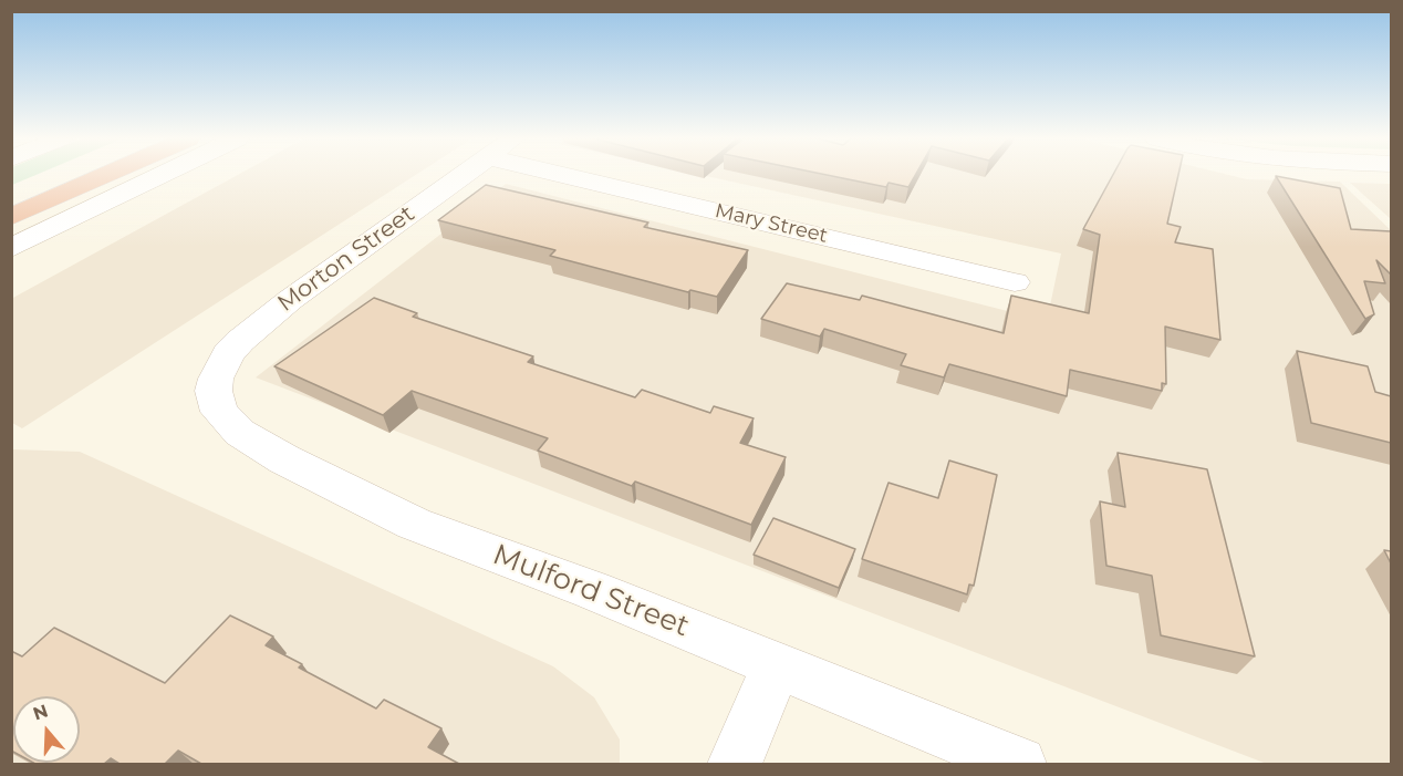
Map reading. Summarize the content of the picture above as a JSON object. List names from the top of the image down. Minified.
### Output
{"streets":{"street":["Mary Street","Morton Street","Mulford Street"]},"crossings":[["Morton Street","Mulford Street"]],"north":"top"}
